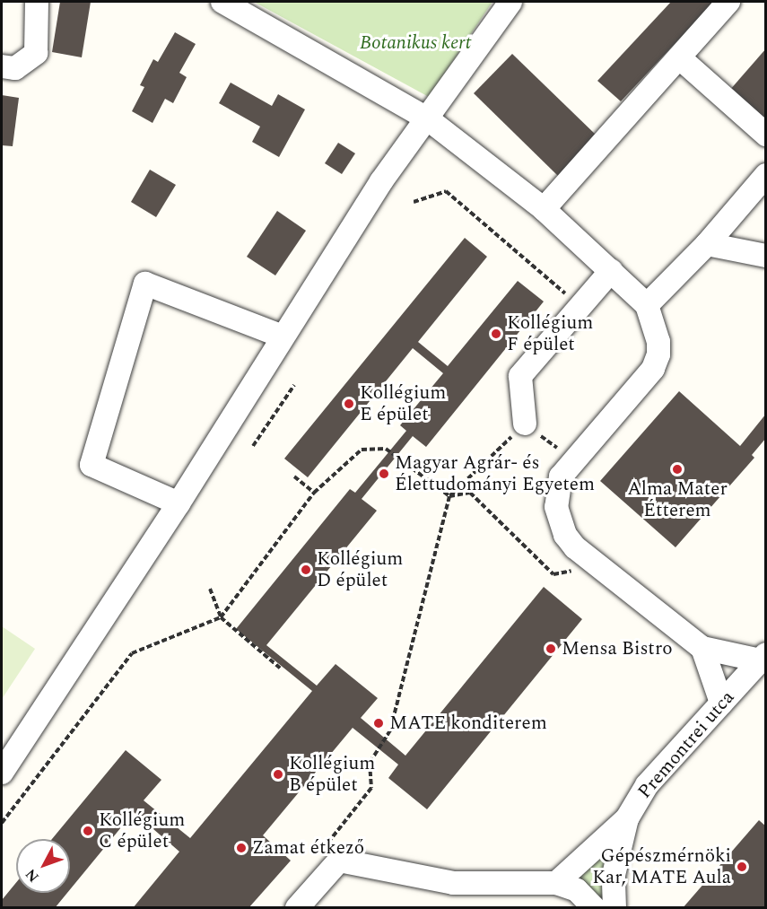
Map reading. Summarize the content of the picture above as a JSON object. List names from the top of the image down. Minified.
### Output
{"streets":{"street":["Premontrei utca"]},"parks":["Botanikus kert"],"places":["Kollégium F épület","Kollégium E épület","Alma Mater Étterem","Magyar Agrár- és Élettudományi Egyetem","Kollégium D épület","Mensa Bistro","MATE konditerem","Kollégium B épület","Kollégium C épület","Zamat étkező","Gépészmérnöki Kar, MATE Aula"],"north":"bottom left"}
